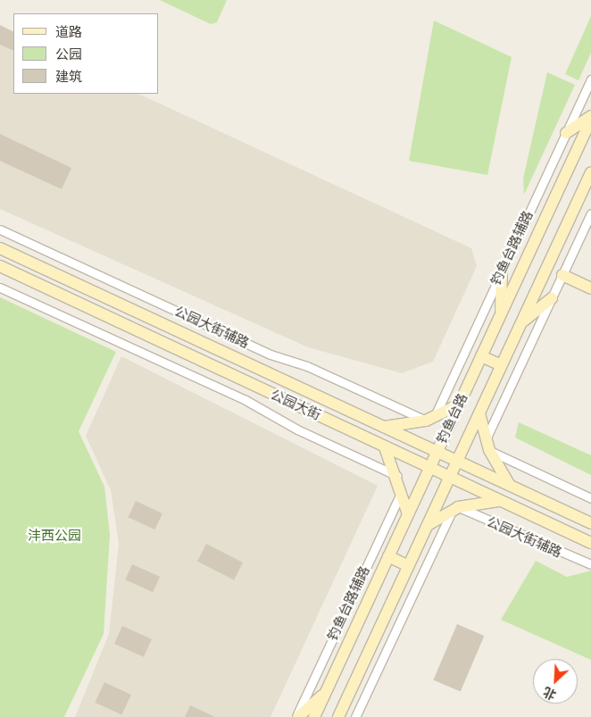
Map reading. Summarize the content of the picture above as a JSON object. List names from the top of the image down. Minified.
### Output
{"streets":{"main road":["公园大街","钓鱼台路"],"street":["钓鱼台路辅路","公园大街辅路"]},"crossings":[["钓鱼台路辅路","公园大街辅路"],["公园大街","钓鱼台路"]],"parks":["沣西公园"],"legend":["道路","公园","建筑"],"north":"bottom left"}
